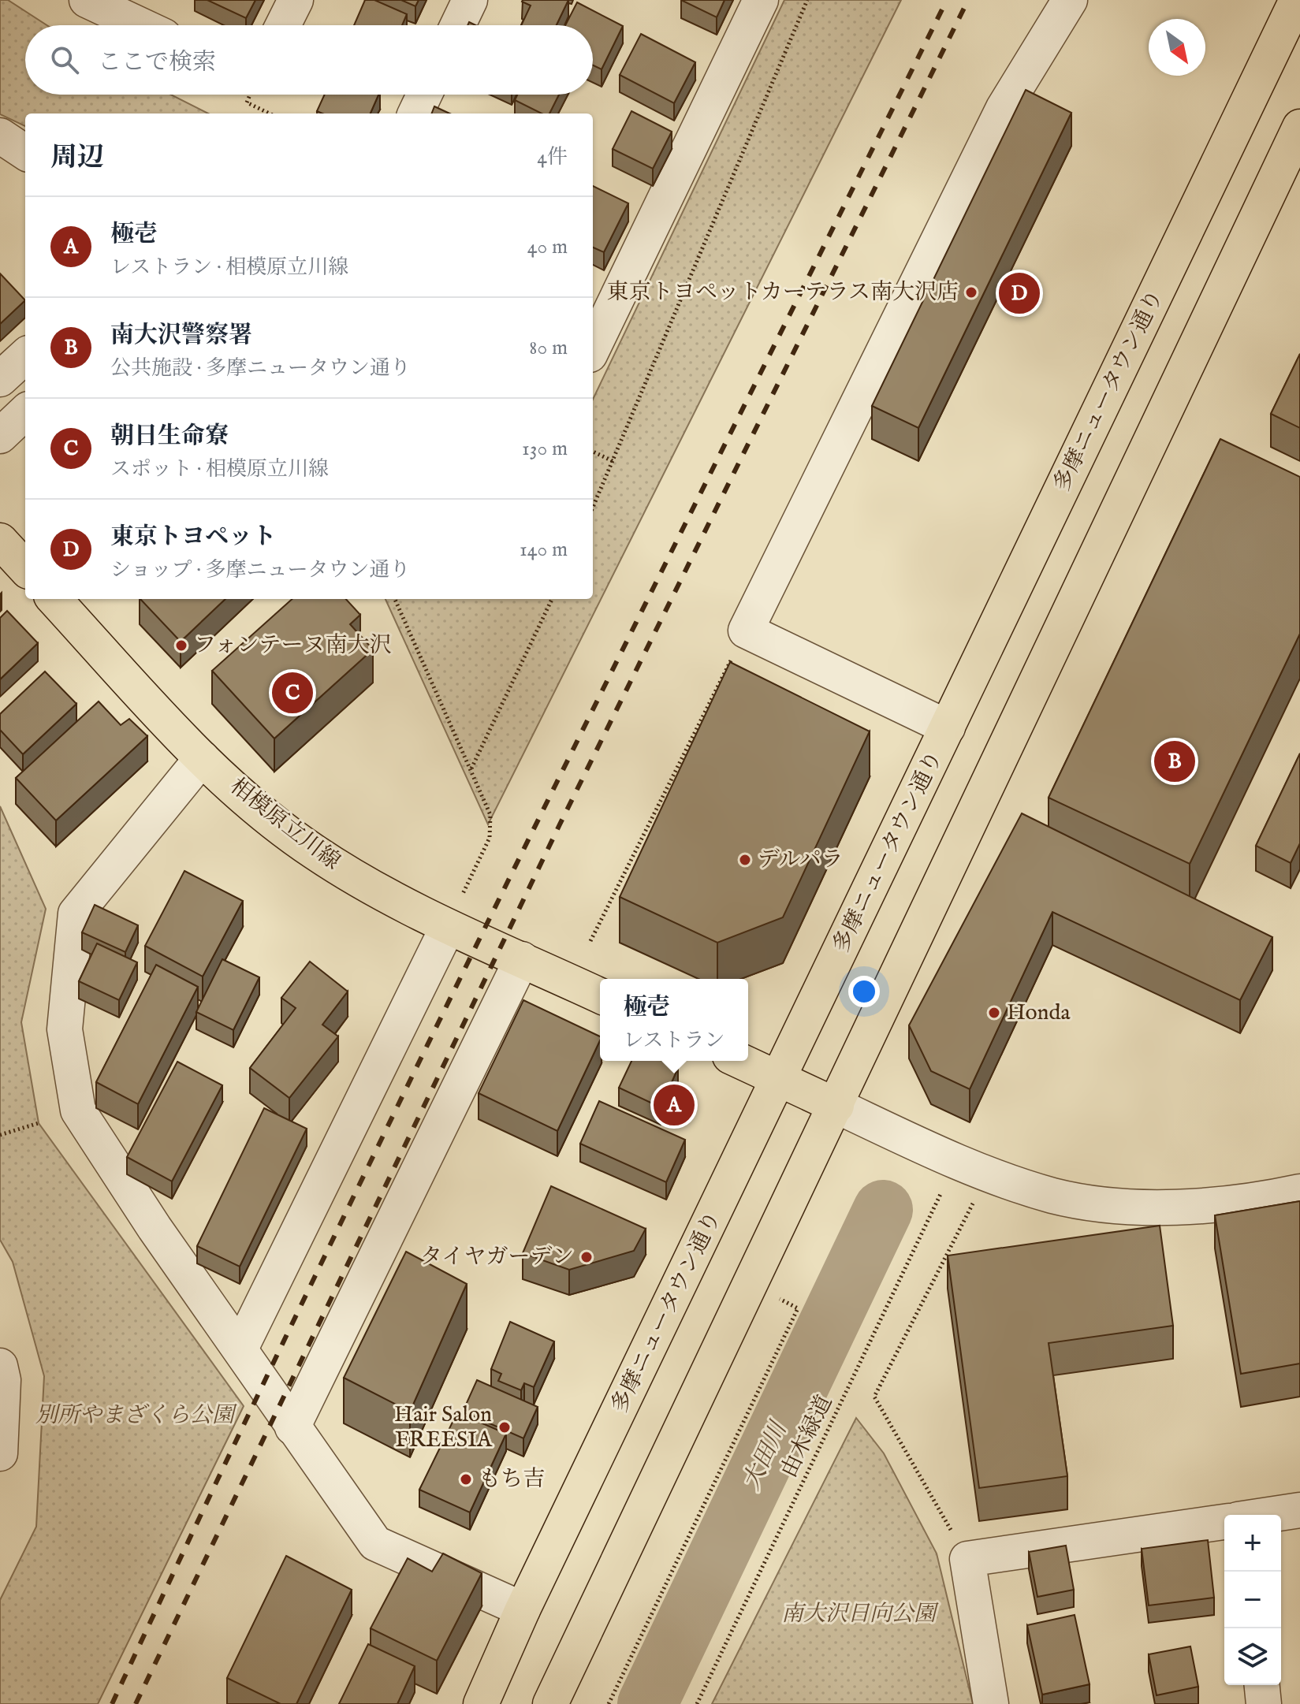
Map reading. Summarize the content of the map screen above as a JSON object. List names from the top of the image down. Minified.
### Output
{"streets":{"main road":["多摩ニュータウン通り","相模原立川線"],"path":["由木緑道"]},"water":["大田川"],"parks":["別所やまざくら公園","南大沢日向公園"],"places":["東京トヨペットカーテラス南大沢店","フォンテーヌ南大沢","デルパラ","Honda","タイヤガーデン","Hair Salon FREESIA","もち吉"],"north":"bottom right","page":{"search":"ここで検索","heading":["周辺","4件"],"list":[{"mark":"A","name":"極壱","note":"レストラン · 相模原立川線","value":"40 m"},{"mark":"B","name":"南大沢警察署","note":"公共施設 · 多摩ニュータウン通り","value":"80 m"},{"mark":"C","name":"朝日生命寮","note":"スポット · 相模原立川線","value":"130 m"},{"mark":"D","name":"東京トヨペット","note":"ショップ · 多摩ニュータウン通り","value":"140 m"}],"pins":["D","C","B","A"],"popup":["極壱","レストラン"],"map_buttons":["+","−"]}}
